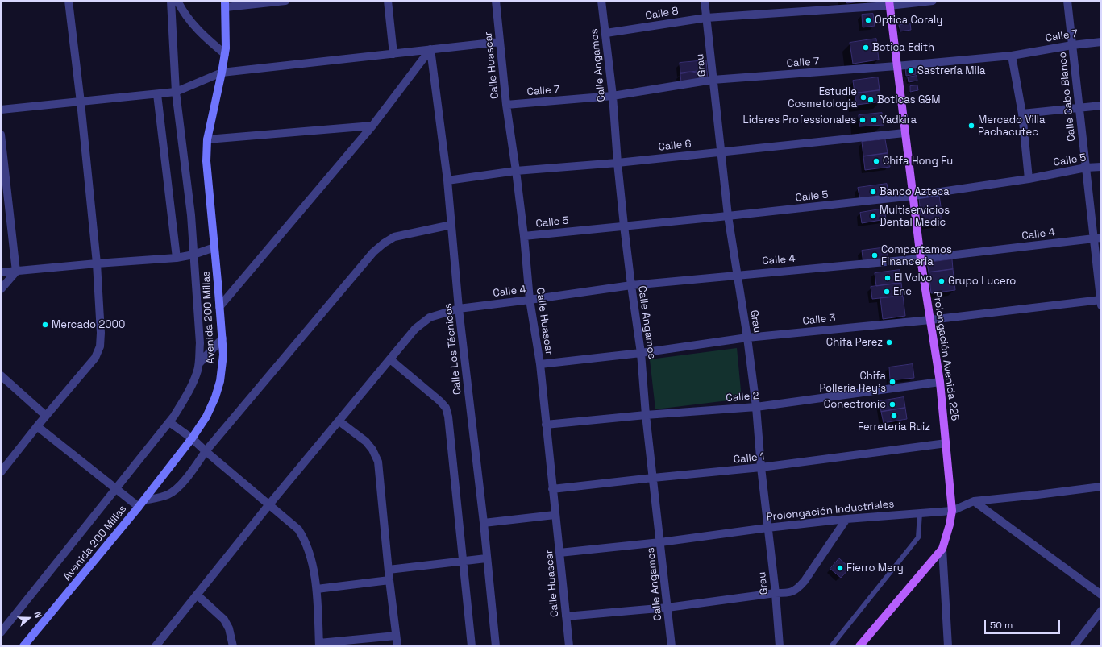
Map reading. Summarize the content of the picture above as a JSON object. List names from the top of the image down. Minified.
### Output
{"streets":{"main road":["Avenida 200 Millas","Prolongación Avenida 225"],"street":["Calle 8","Calle 7","Calle Huascar","Calle Angamos","Grau","Calle Cabo Blanco","Calle 6","Calle 5","Calle 4","Calle 3","Calle Los Técnicos","Calle 2","Calle 1","Prolongación Industriales"]},"crossings":[["Calle 8","Calle Angamos"],["Calle 8","Grau"],["Calle 8","Prolongación Avenida 225"],["Calle 7","Calle Huascar"],["Calle 7","Calle Angamos"],["Calle 7","Grau"],["Calle 7","Calle Cabo Blanco"],["Calle 7","Prolongación Avenida 225"],["Calle Huascar","Calle 6"],["Calle Huascar","Calle 5"],["Calle Huascar","Calle 4"],["Calle Huascar","Calle 3"],["Calle Huascar","Calle 2"],["Calle Huascar","Calle 1"],["Calle Huascar","Prolongación Industriales"],["Calle Angamos","Calle 6"],["Calle Angamos","Calle 5"],["Calle Angamos","Calle 4"],["Calle Angamos","Calle 3"],["Calle Angamos","Calle 2"],["Calle Angamos","Calle 1"],["Calle Angamos","Prolongación Industriales"],["Grau","Calle 6"],["Grau","Calle 5"],["Grau","Calle 4"],["Grau","Calle 3"],["Grau","Calle 2"],["Grau","Calle 1"],["Grau","Prolongación Industriales"],["Calle Cabo Blanco","Calle 5"],["Calle Cabo Blanco","Calle 4"],["Calle Cabo Blanco","Calle 3"],["Calle 6","Calle Los Técnicos"],["Calle 6","Prolongación Avenida 225"],["Calle 5","Prolongación Avenida 225"],["Calle 4","Calle Los Técnicos"],["Calle 4","Prolongación Avenida 225"],["Calle 3","Prolongación Avenida 225"],["Prolongación Avenida 225","Calle 2"],["Prolongación Avenida 225","Calle 1"],["Prolongación Avenida 225","Prolongación Industriales"]],"places":["Optica Coraly","Botica Edith","Sastrería Mila","Estudie Cosmetologia","Boticas G&M","Lideres Professionales","Yadkira","Mercado Villa Pachacutec","Chifa Hong Fu","Banco Azteca","Multiservicios Dental Medic","Compartamos Financeria","El Volvo","Grupo Lucero","Ene","Mercado 2000","Chifa Perez","Chifa Polleria Rey's","Conectronic","Ferretería Ruiz","Fierro Mery"],"scale_bar":"50 m","north":"right"}
